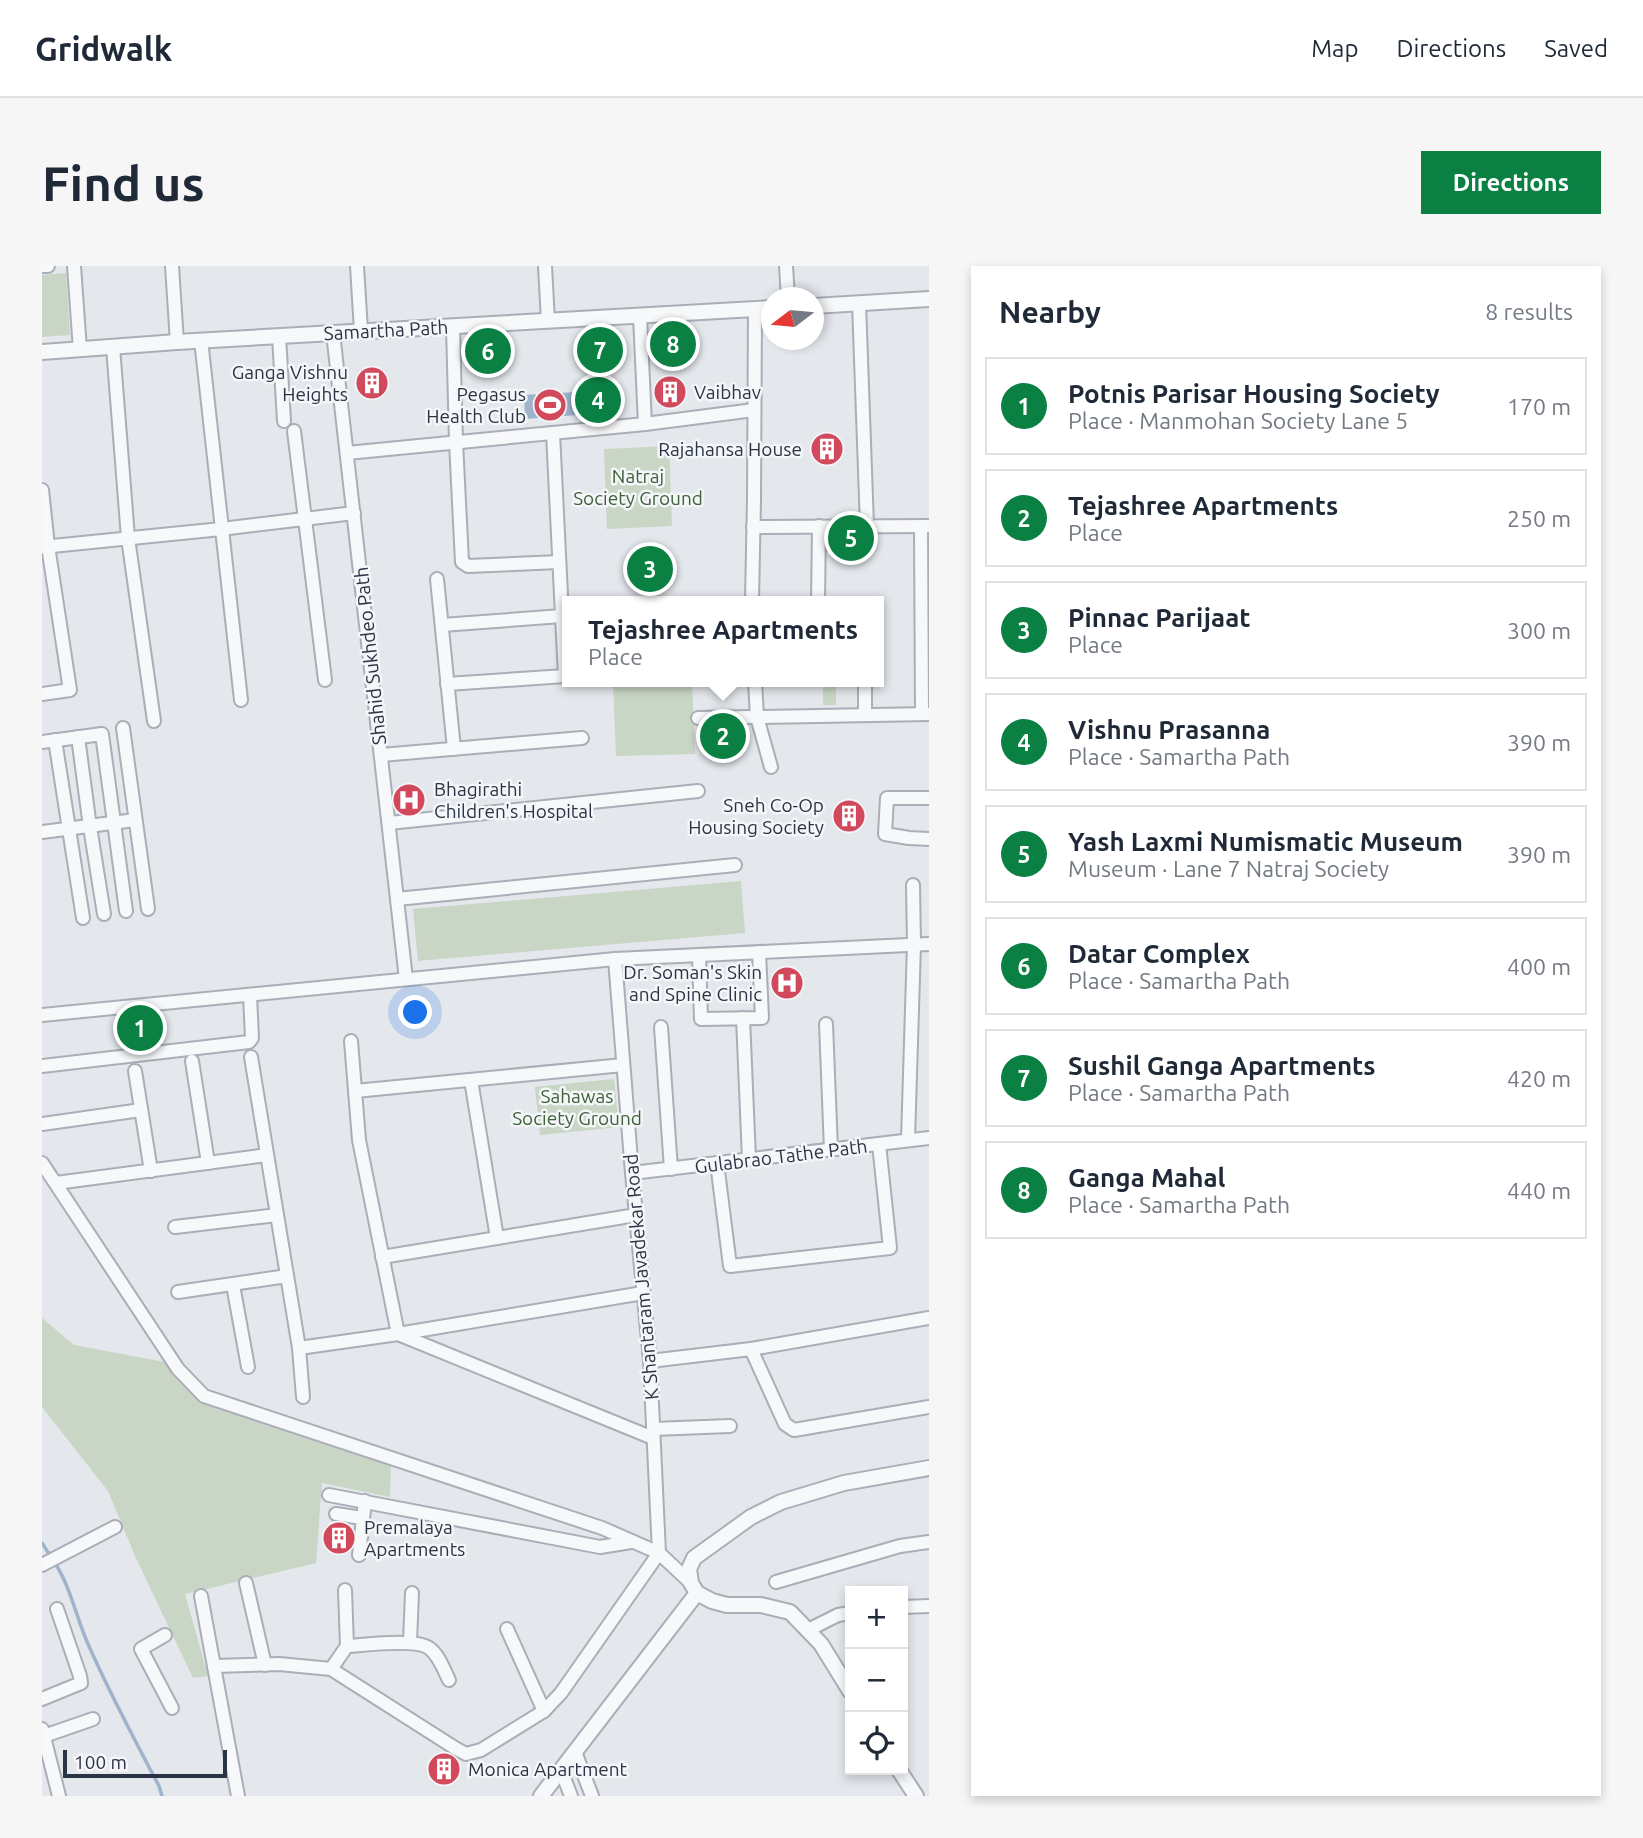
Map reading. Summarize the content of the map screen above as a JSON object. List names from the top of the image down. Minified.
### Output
{"streets":{"street":["Samartha Path","Shahid Sukhdeo Path","Gulabrao Tathe Path","K Shantaram Javadekar Road"]},"crossings":[["Samartha Path","Shahid Sukhdeo Path"],["Gulabrao Tathe Path","K Shantaram Javadekar Road"]],"parks":["Natraj Society Ground","Sahawas Society Ground"],"places":{"building":["Ganga Vishnu Heights","Vaibhav","Rajahansa House","Sneh Co-Op Housing Society","Premalaya Apartments","Monica Apartment"],"sports":["Pegasus Health Club"],"hospital":["Bhagirathi Children's Hospital","Dr. Soman's Skin and Spine Clinic"]},"scale_bar":"100 m","north":"left","page":{"header":"Gridwalk","nav":["Map","Directions","Saved"],"buttons":"Directions","title":"Find us","heading":["Nearby","8 results"],"pins":["8","7","6","4","5","3","2","1"],"list":[{"mark":"1","name":"Potnis Parisar Housing Society","note":"Place · Manmohan Society Lane 5","value":"170 m"},{"mark":"2","name":"Tejashree Apartments","note":"Place","value":"250 m"},{"mark":"3","name":"Pinnac Parijaat","note":"Place","value":"300 m"},{"mark":"4","name":"Vishnu Prasanna","note":"Place · Samartha Path","value":"390 m"},{"mark":"5","name":"Yash Laxmi Numismatic Museum","note":"Museum · Lane 7 Natraj Society","value":"390 m"},{"mark":"6","name":"Datar Complex","note":"Place · Samartha Path","value":"400 m"},{"mark":"7","name":"Sushil Ganga Apartments","note":"Place · Samartha Path","value":"420 m"},{"mark":"8","name":"Ganga Mahal","note":"Place · Samartha Path","value":"440 m"}],"popup":["Tejashree Apartments","Place"],"map_buttons":["+","−"],"scale":"100 m"}}
